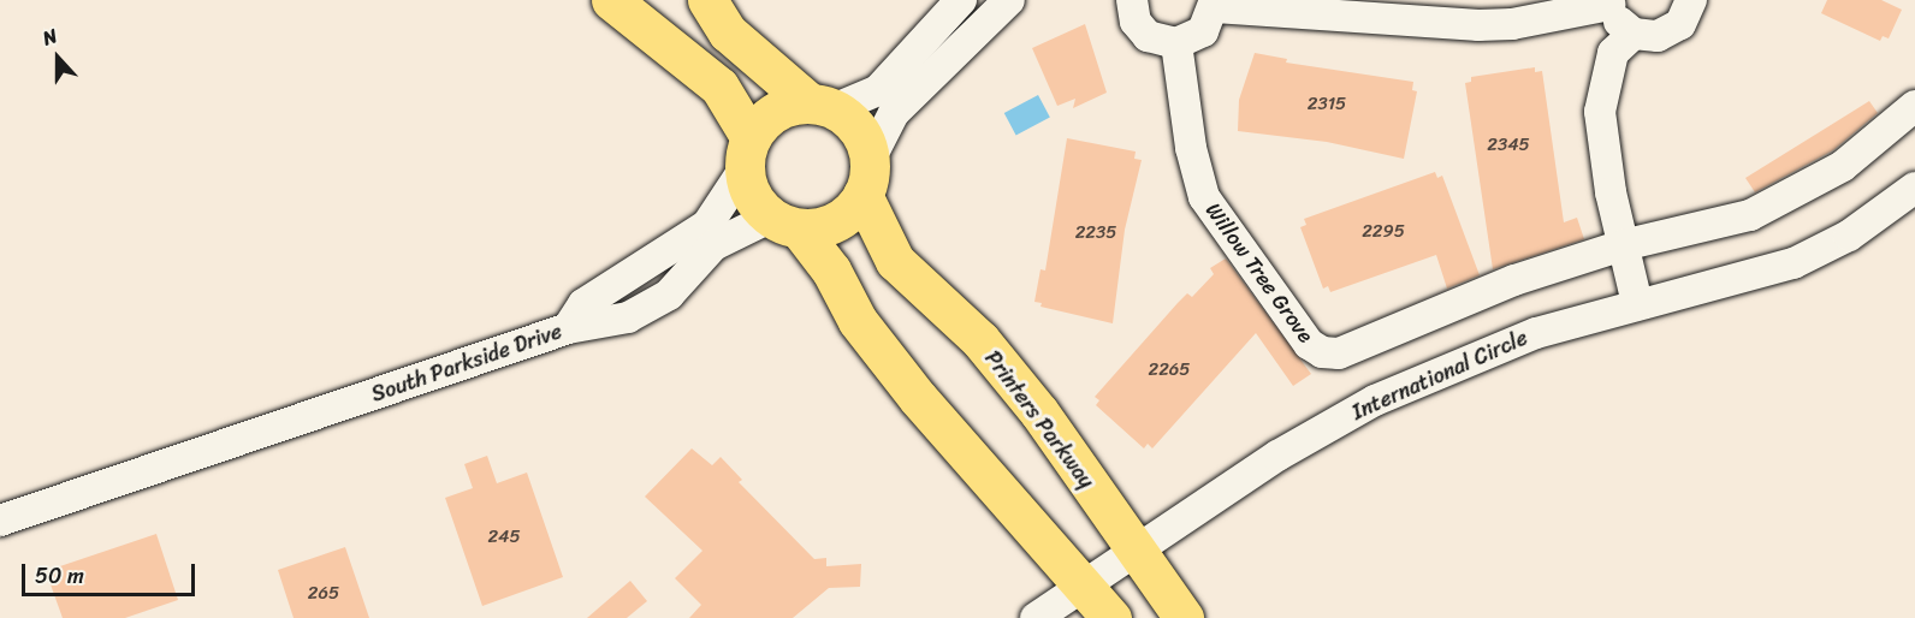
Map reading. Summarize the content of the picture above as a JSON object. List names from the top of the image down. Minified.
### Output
{"streets":{"main road":["South Parkside Drive","Printers Parkway"],"street":["Willow Tree Grove","International Circle"]},"crossings":[["South Parkside Drive","Printers Parkway"],["International Circle","Printers Parkway"]],"house_numbers":["2315","2345","2295","2235","2265","245","265"],"scale_bar":"50 m","north":"top"}
